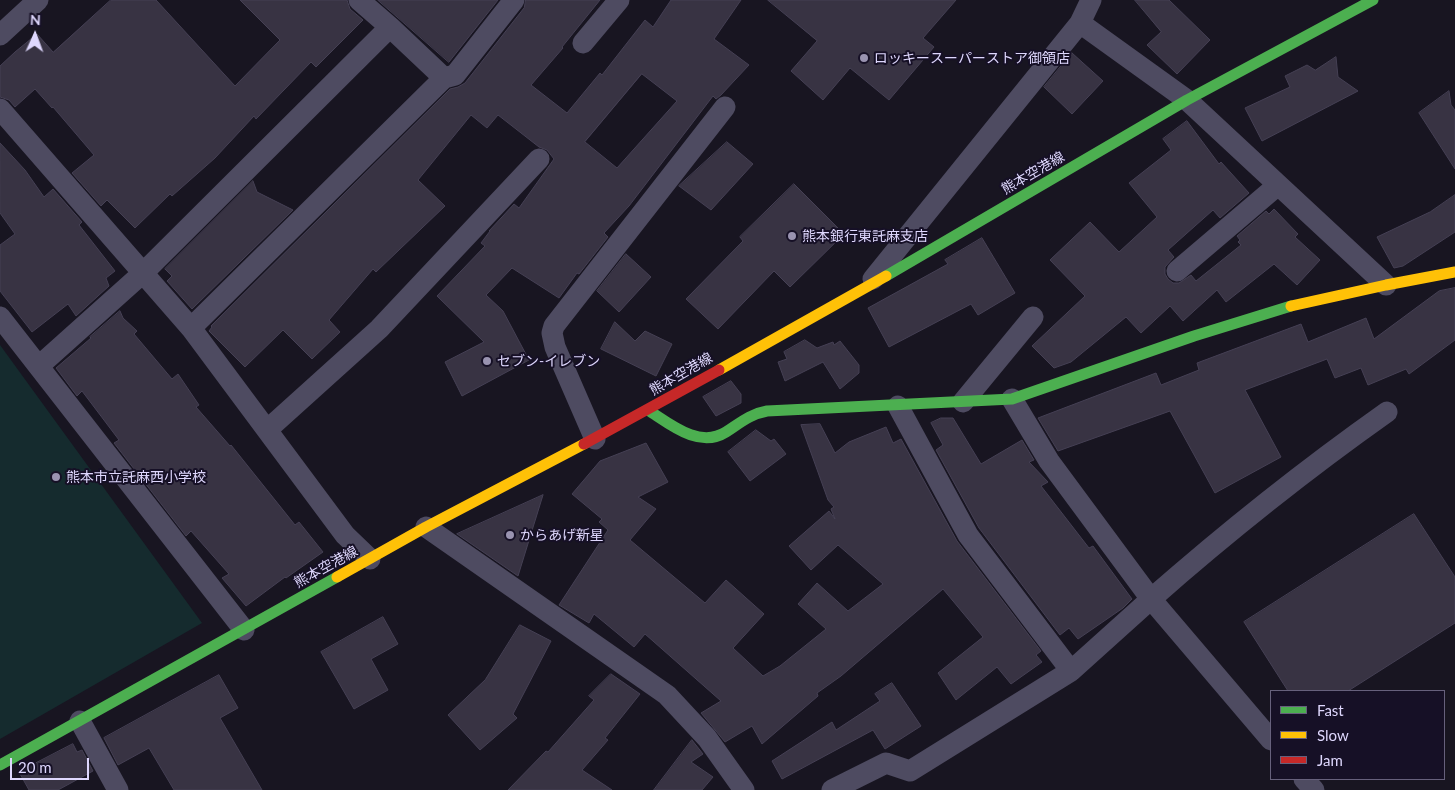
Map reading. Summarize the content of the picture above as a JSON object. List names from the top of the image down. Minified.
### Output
{"streets":{"main road":["熊本空港線"]},"places":["ロッキースーパーストア御領店","熊本銀行東託麻支店","セブン-イレブン","熊本市立託麻西小学校","からあげ新星"],"legend":["Fast","Slow","Jam"],"scale_bar":"20 m","north":"top"}
